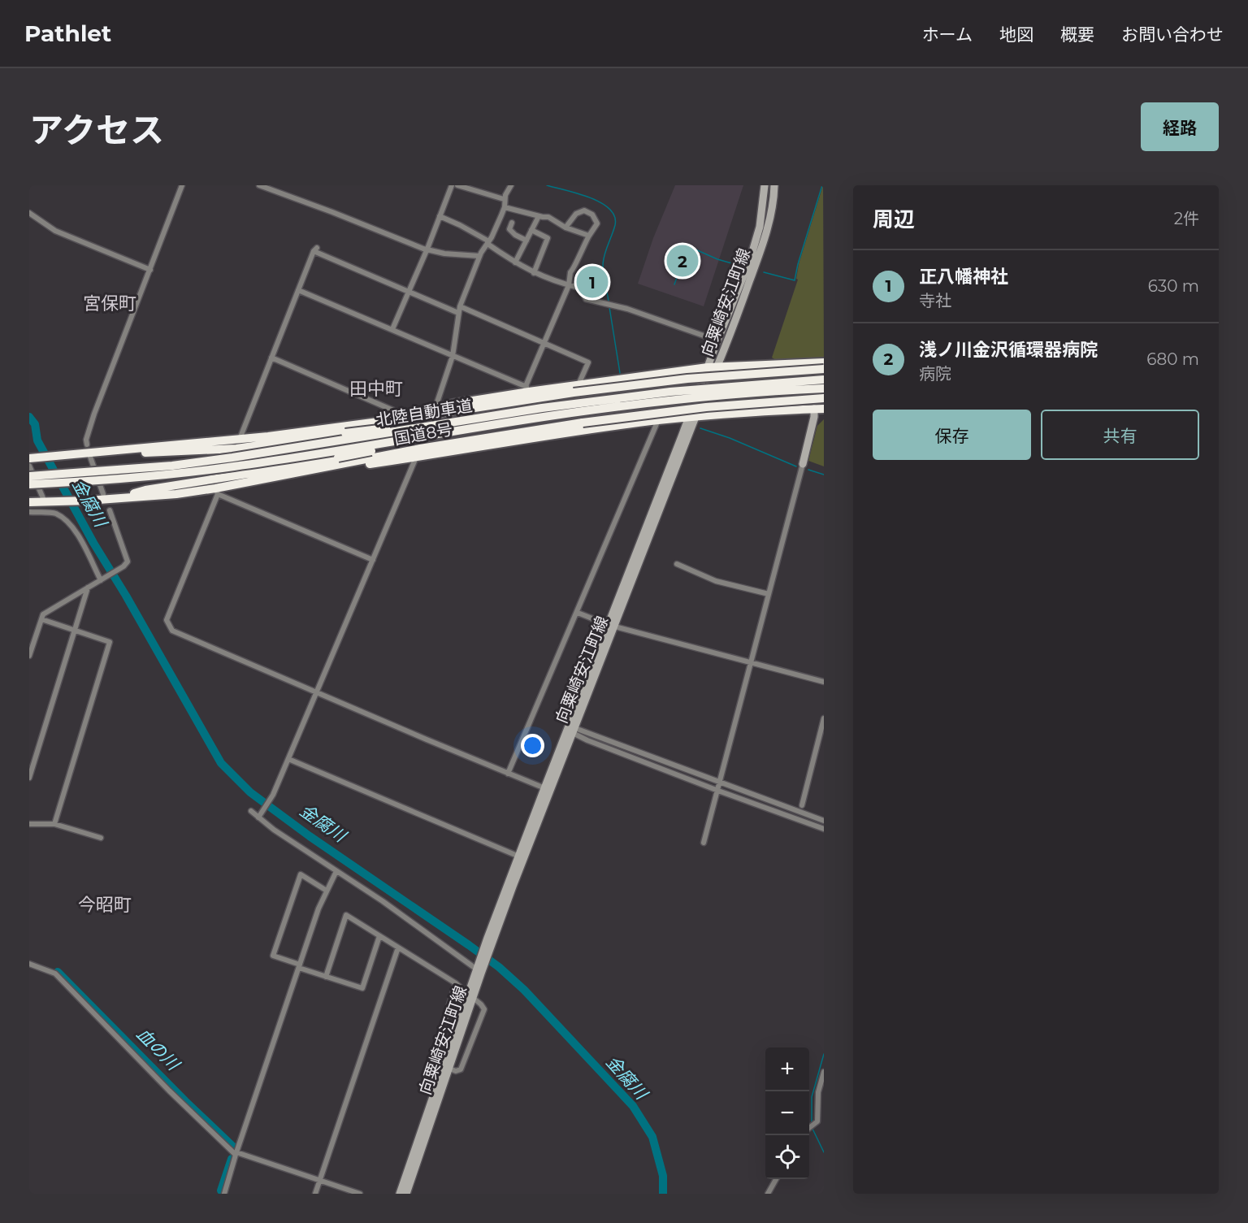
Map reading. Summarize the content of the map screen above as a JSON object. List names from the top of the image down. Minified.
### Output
{"streets":{"highway":["北陸自動車道","国道8号"],"main road":["向粟崎安江町線"]},"districts":["宮保町","田中町","今昭町"],"water":["金腐川","血の川"],"page":{"header":"Pathlet","nav":["ホーム","地図","概要","お問い合わせ"],"title":"アクセス","buttons":["経路",["保存","共有"]],"heading":["周辺","2件"],"pins":["2","1"],"list":[{"mark":"1","name":"正八幡神社","note":"寺社","value":"630 m"},{"mark":"2","name":"浅ノ川金沢循環器病院","note":"病院","value":"680 m"}],"map_buttons":["+","−"]}}
